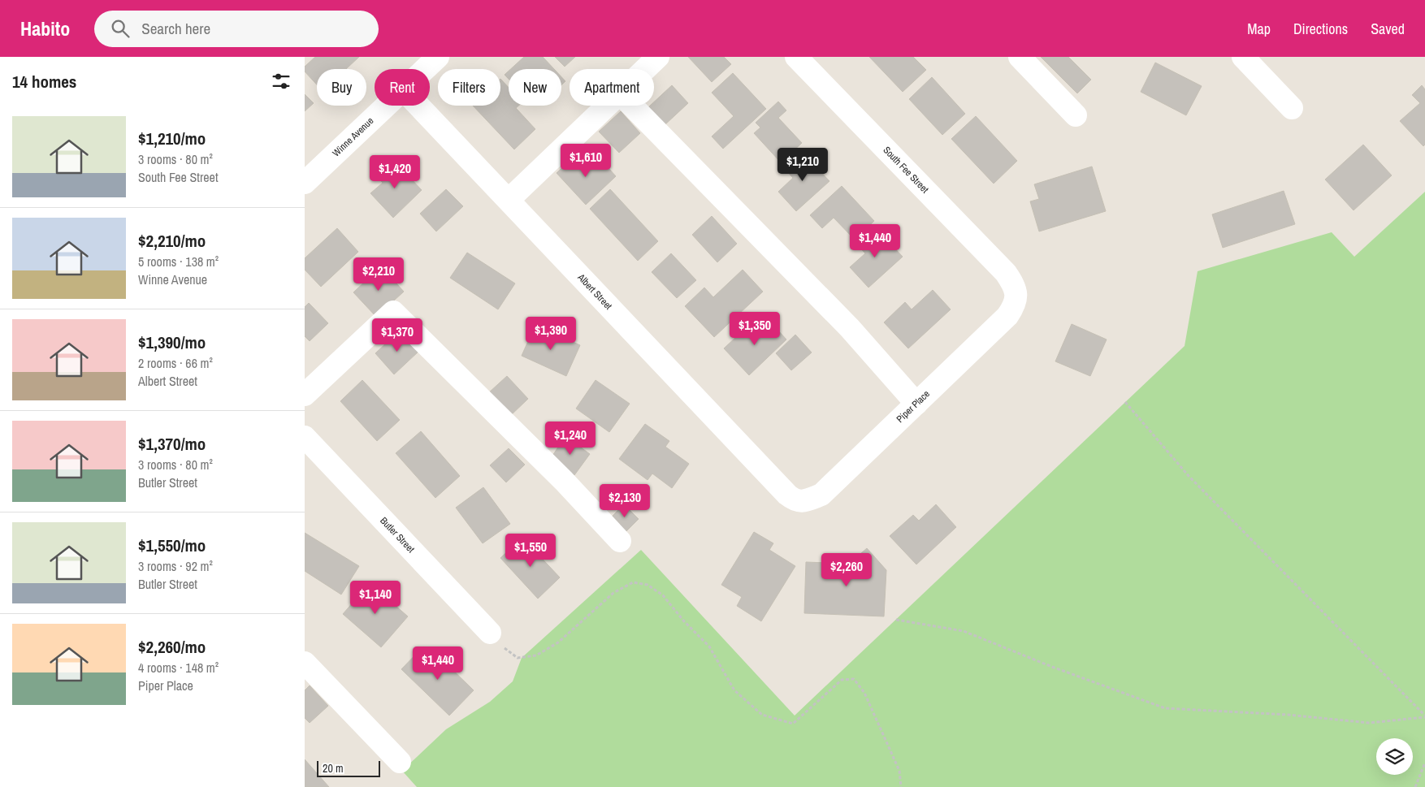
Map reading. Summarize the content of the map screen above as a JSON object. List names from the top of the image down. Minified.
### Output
{"streets":{"street":["Winne Avenue","South Fee Street","Albert Street","Piper Place","Butler Street"]},"crossings":[["South Fee Street","Piper Place"],["Albert Street","Piper Place"]],"scale_bar":"20 m","page":{"header":"Habito","search":"Search here","nav":["Map","Directions","Saved"],"heading":"14 homes","chip":["Buy","Rent","Filters","New","Apartment"],"list":[{"name":"$1,210/mo","note":"3 rooms · 80 m² · South Fee Street"},{"name":"$2,210/mo","note":"5 rooms · 138 m² · Winne Avenue"},{"name":"$1,390/mo","note":"2 rooms · 66 m² · Albert Street"},{"name":"$1,370/mo","note":"3 rooms · 80 m² · Butler Street"},{"name":"$1,550/mo","note":"3 rooms · 92 m² · Butler Street"},{"name":"$2,260/mo","note":"4 rooms · 148 m² · Piper Place"}],"price":["$1,610","$1,210","$1,420","$1,440","$2,210","$1,350","$1,390","$1,370","$1,240","$2,130","$1,550","$2,260","$1,140","$1,440"],"scale":"20 m"}}
